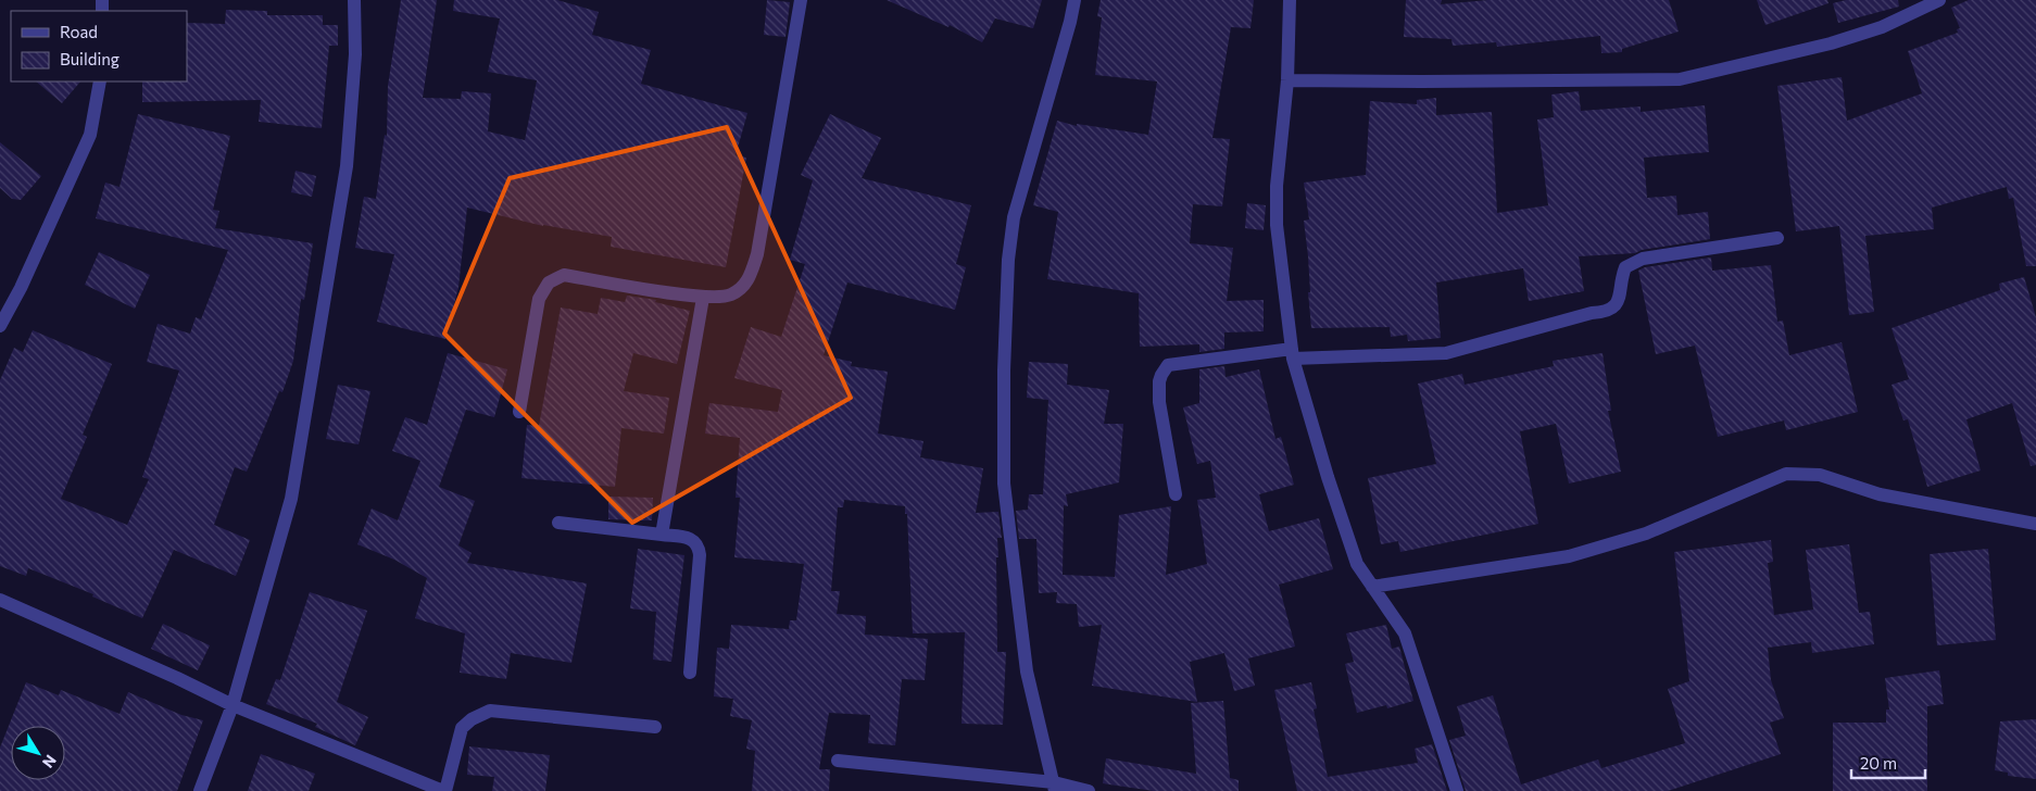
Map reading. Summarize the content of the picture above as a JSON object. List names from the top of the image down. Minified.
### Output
{"legend":["Road","Building"],"scale_bar":"20 m","north":"bottom right"}
